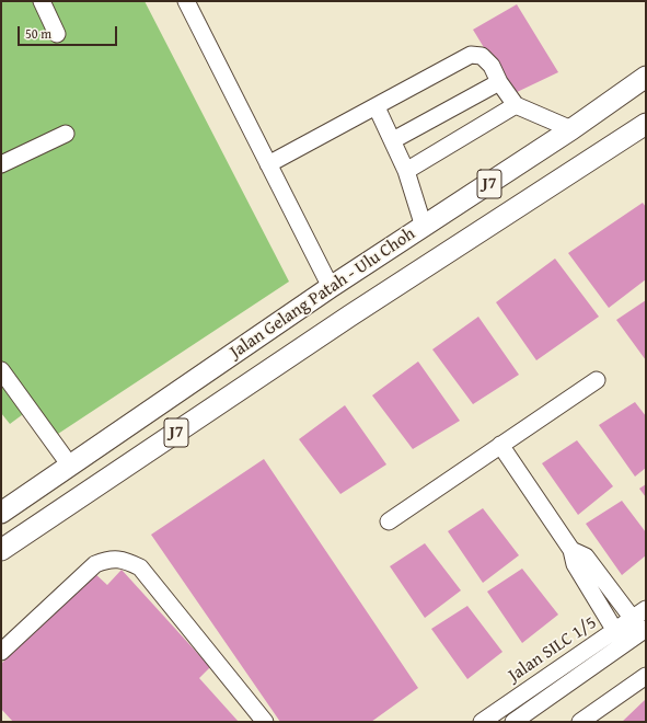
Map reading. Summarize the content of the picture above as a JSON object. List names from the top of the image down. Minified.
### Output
{"streets":{"main road":["J7","Jalan Gelang Patah - Ulu Choh"],"street":["Jalan SILC 1/5"]},"scale_bar":"50 m"}
